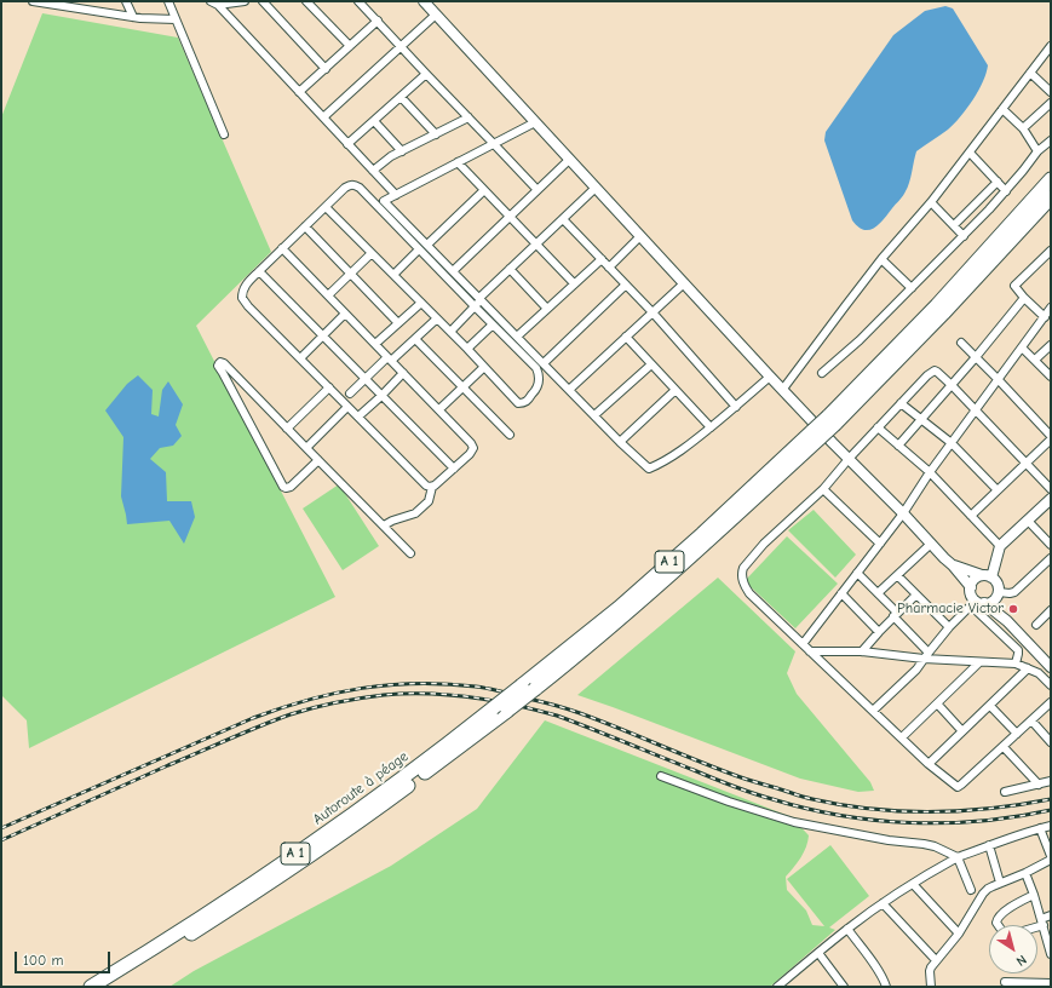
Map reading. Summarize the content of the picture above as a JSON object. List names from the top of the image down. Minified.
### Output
{"streets":{"highway":["A 1","Autoroute à péage"]},"crossings":[["A 1","Autoroute à péage"]],"places":["Pharmacie Victor"],"scale_bar":"100 m","north":"bottom right"}
